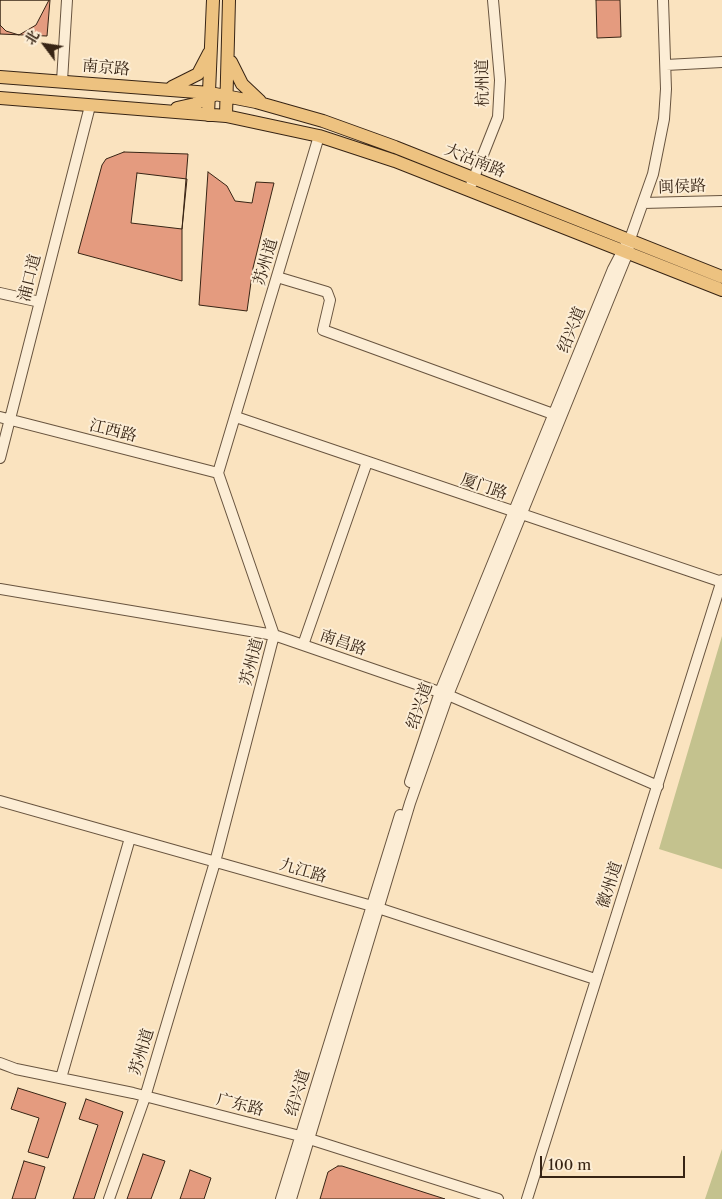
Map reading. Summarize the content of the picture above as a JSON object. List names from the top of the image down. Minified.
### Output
{"streets":{"main road":["南京路","大沽南路"],"street":["杭州道","闽侯路","苏州道","浦口道","绍兴道","江西路","厦门路","南昌路","九江路","徽州道","广东路"]},"crossings":[["南京路","大沽南路"],["杭州道","大沽南路"],["大沽南路","苏州道"],["大沽南路","绍兴道"],["闽侯路","绍兴道"],["苏州道","江西路"],["苏州道","厦门路"],["苏州道","南昌路"],["苏州道","九江路"],["苏州道","广东路"],["浦口道","江西路"],["绍兴道","厦门路"],["绍兴道","南昌路"],["绍兴道","九江路"],["绍兴道","广东路"],["厦门路","徽州道"],["南昌路","徽州道"],["九江路","徽州道"]],"scale_bar":"100 m","north":"top left"}
